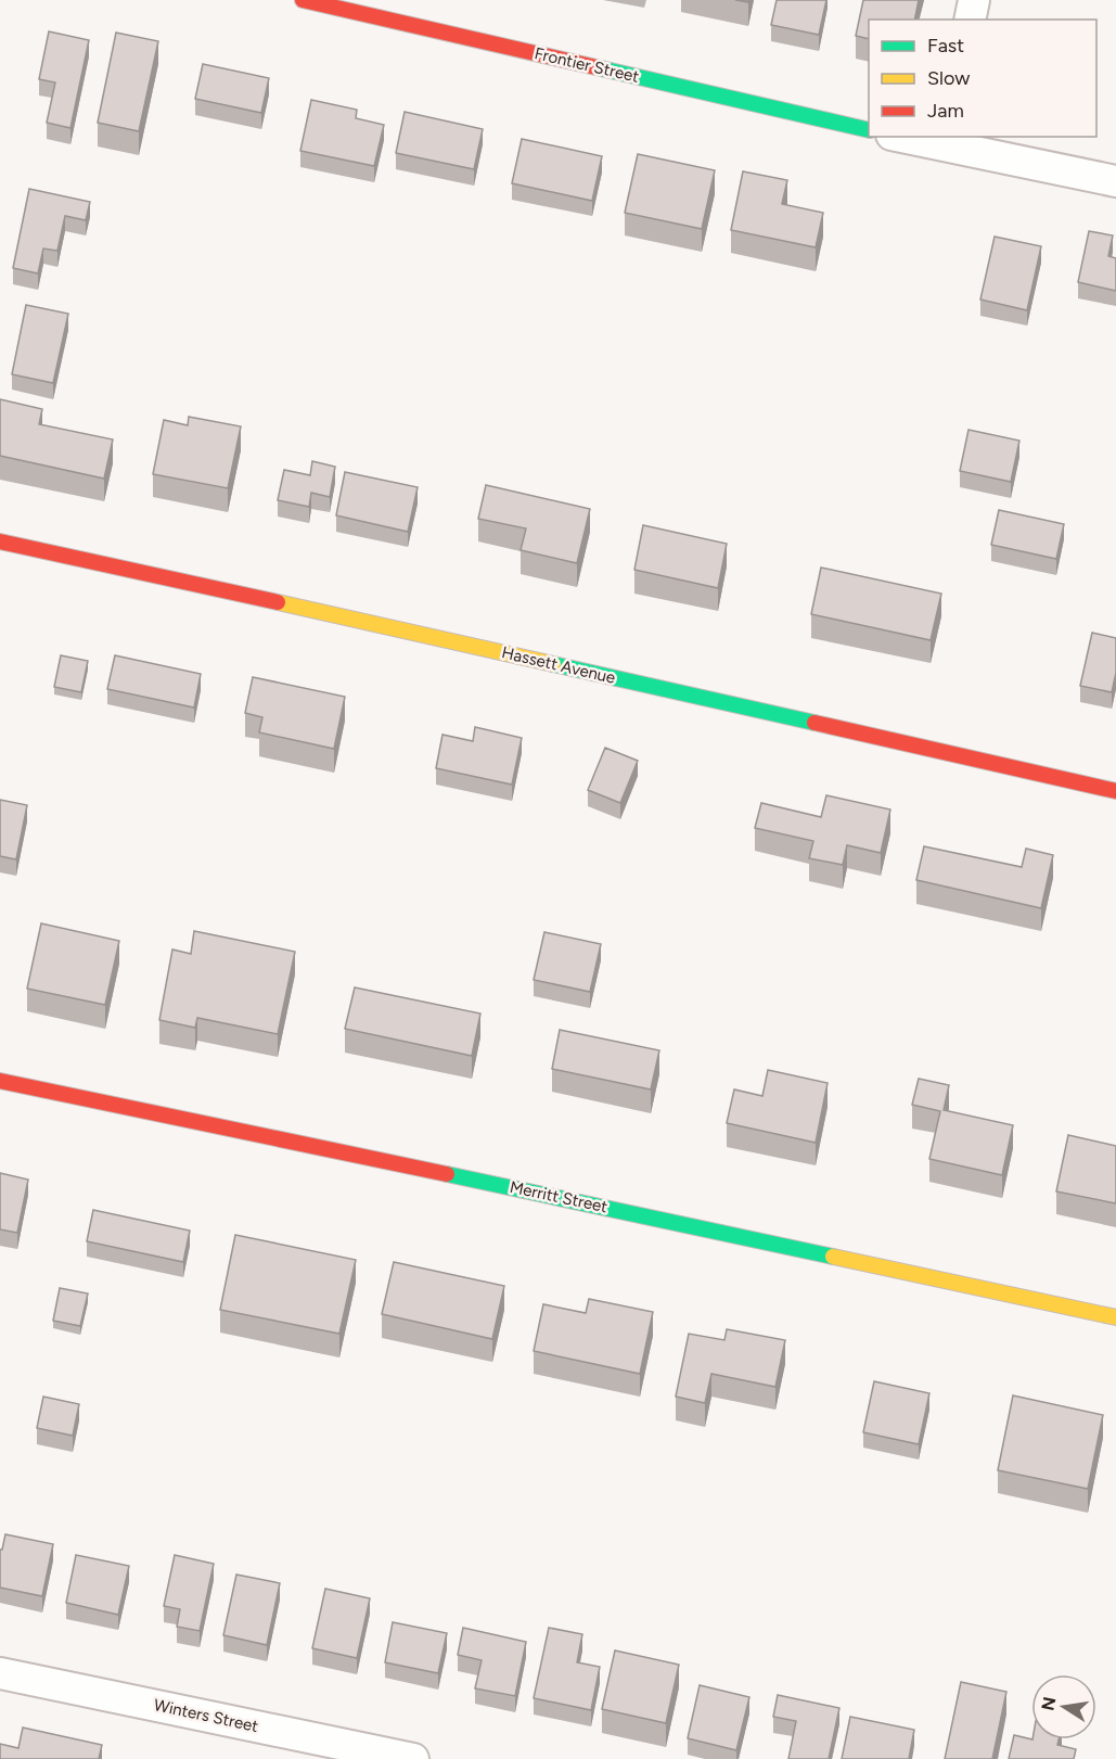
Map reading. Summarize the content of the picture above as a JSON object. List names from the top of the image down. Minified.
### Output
{"streets":{"street":["Frontier Street","Hassett Avenue","Merritt Street","Winters Street"]},"legend":["Fast","Slow","Jam"],"north":"left"}
